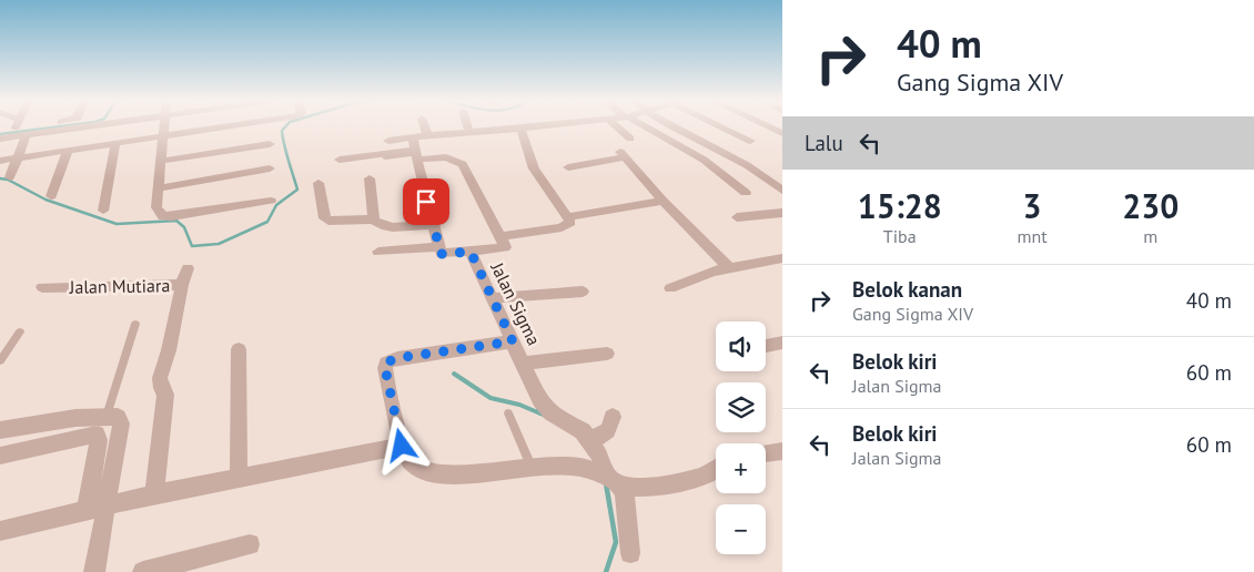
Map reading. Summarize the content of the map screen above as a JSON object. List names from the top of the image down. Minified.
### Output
{"streets":{"street":["Jalan Mutiara","Jalan Sigma"]},"page":{"turn":["40 m","Gang Sigma XIV"],"then":"Lalu","eta":["15:28","Tiba","3","mnt","230","m"],"list":[{"name":"Belok kanan","note":"Gang Sigma XIV","value":"40 m"},{"name":"Belok kiri","note":"Jalan Sigma","value":"60 m"},{"name":"Belok kiri","note":"Jalan Sigma","value":"60 m"}],"map_buttons":["+","−"]}}
